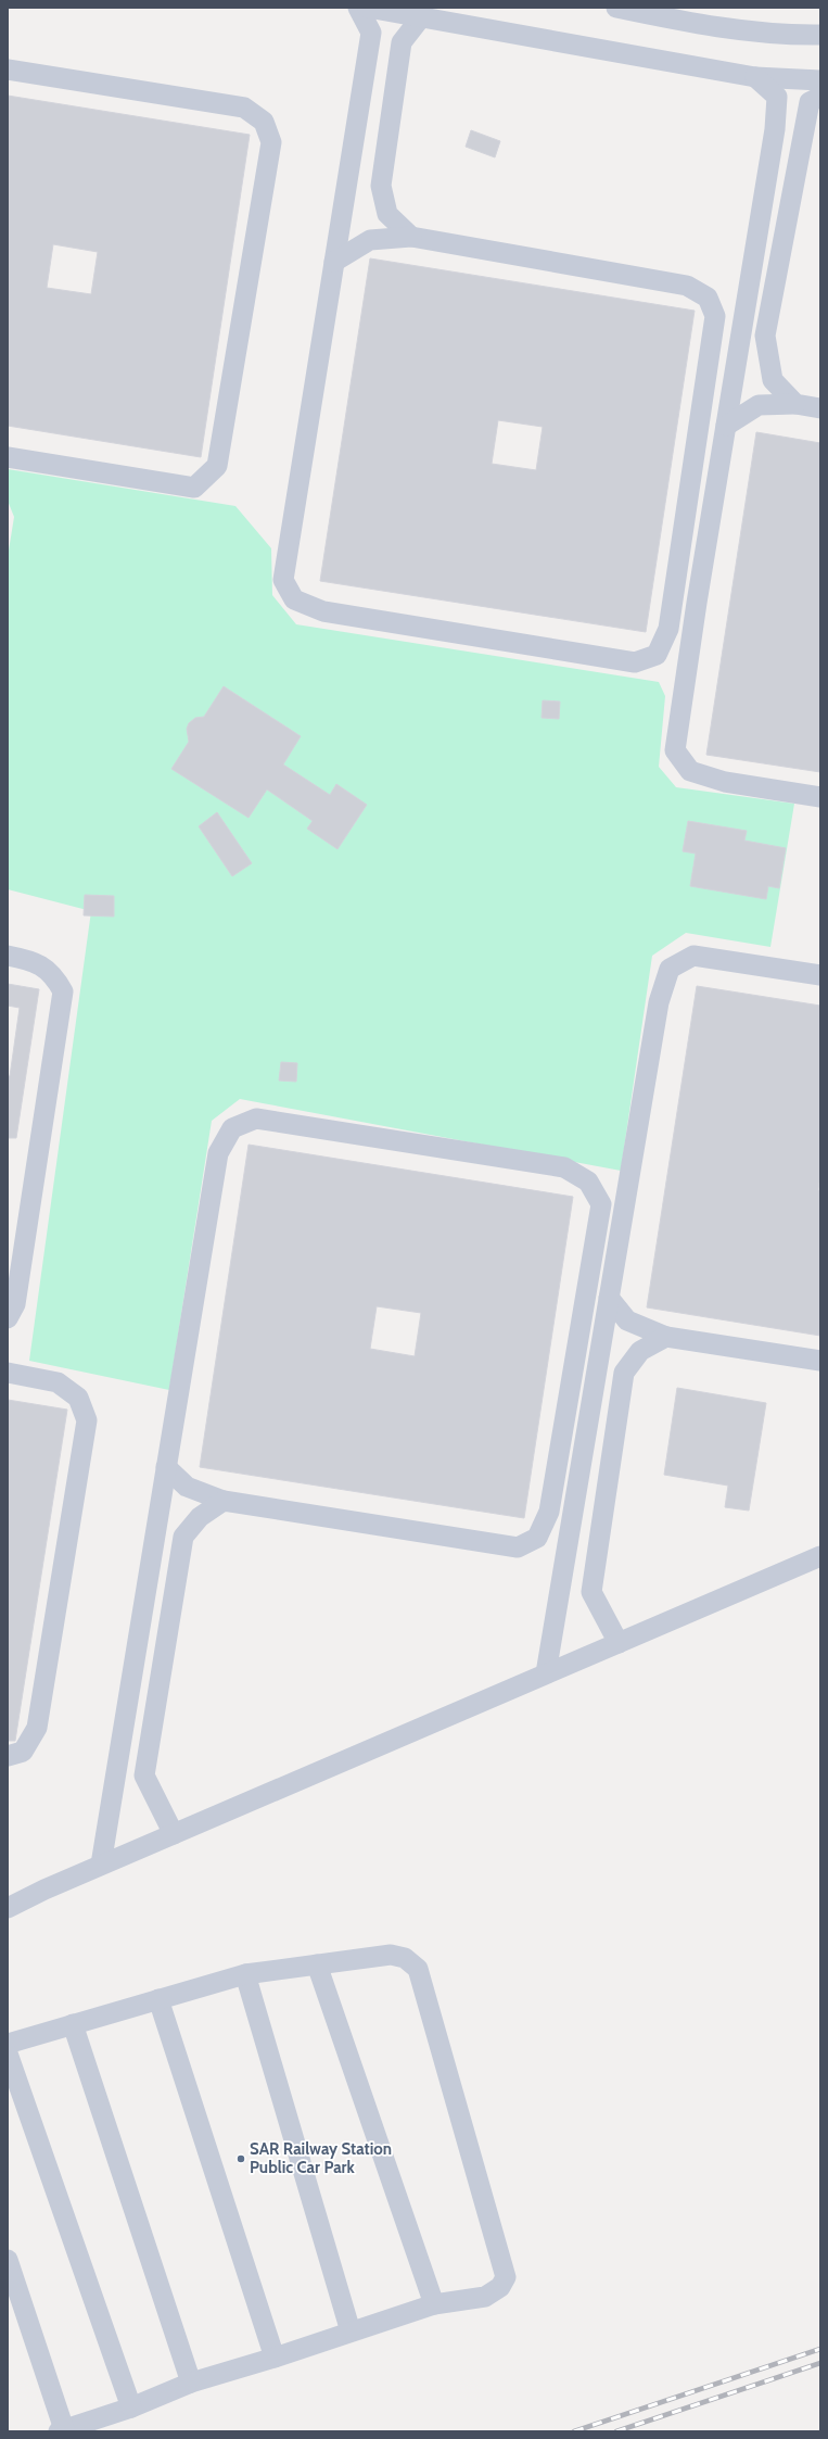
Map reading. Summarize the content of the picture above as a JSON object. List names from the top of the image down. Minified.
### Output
{"places":["SAR Railway Station Public Car Park"]}
